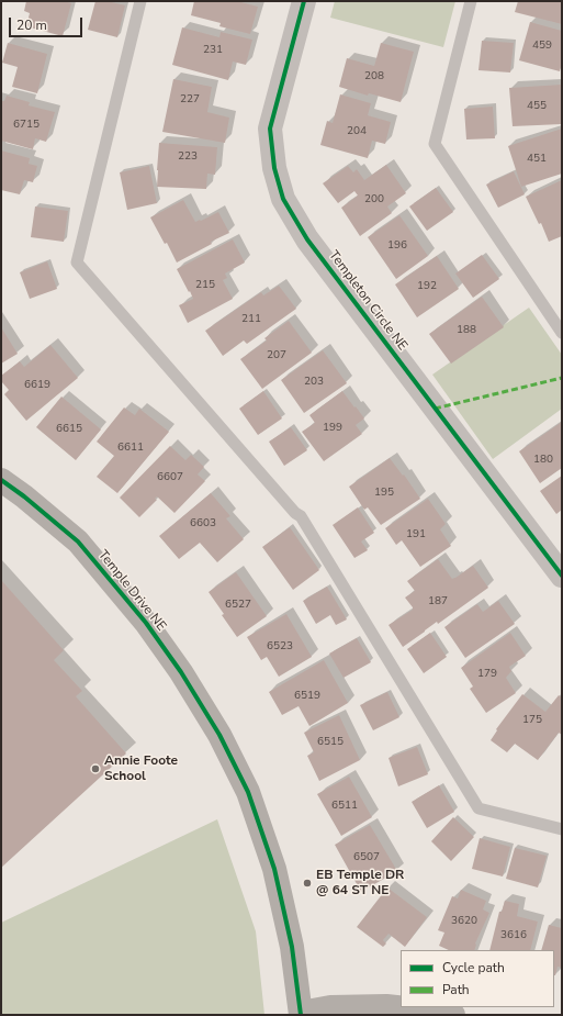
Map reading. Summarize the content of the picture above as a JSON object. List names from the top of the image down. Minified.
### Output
{"streets":{"street":["Templeton Circle NE","Temple Drive NE"]},"places":["Annie Foote School","EB Temple DR @ 64 ST NE"],"house_numbers":["459","231","208","227","455","6715","204","223","451","200","196","215","192","211","188","207","203","6619","199","6615","6611","180","6607","195","6603","191","187","6527","6523","179","6519","175","6515","6511","6507","3620","3616"],"legend":["Cycle path","Path"],"scale_bar":"20 m"}
